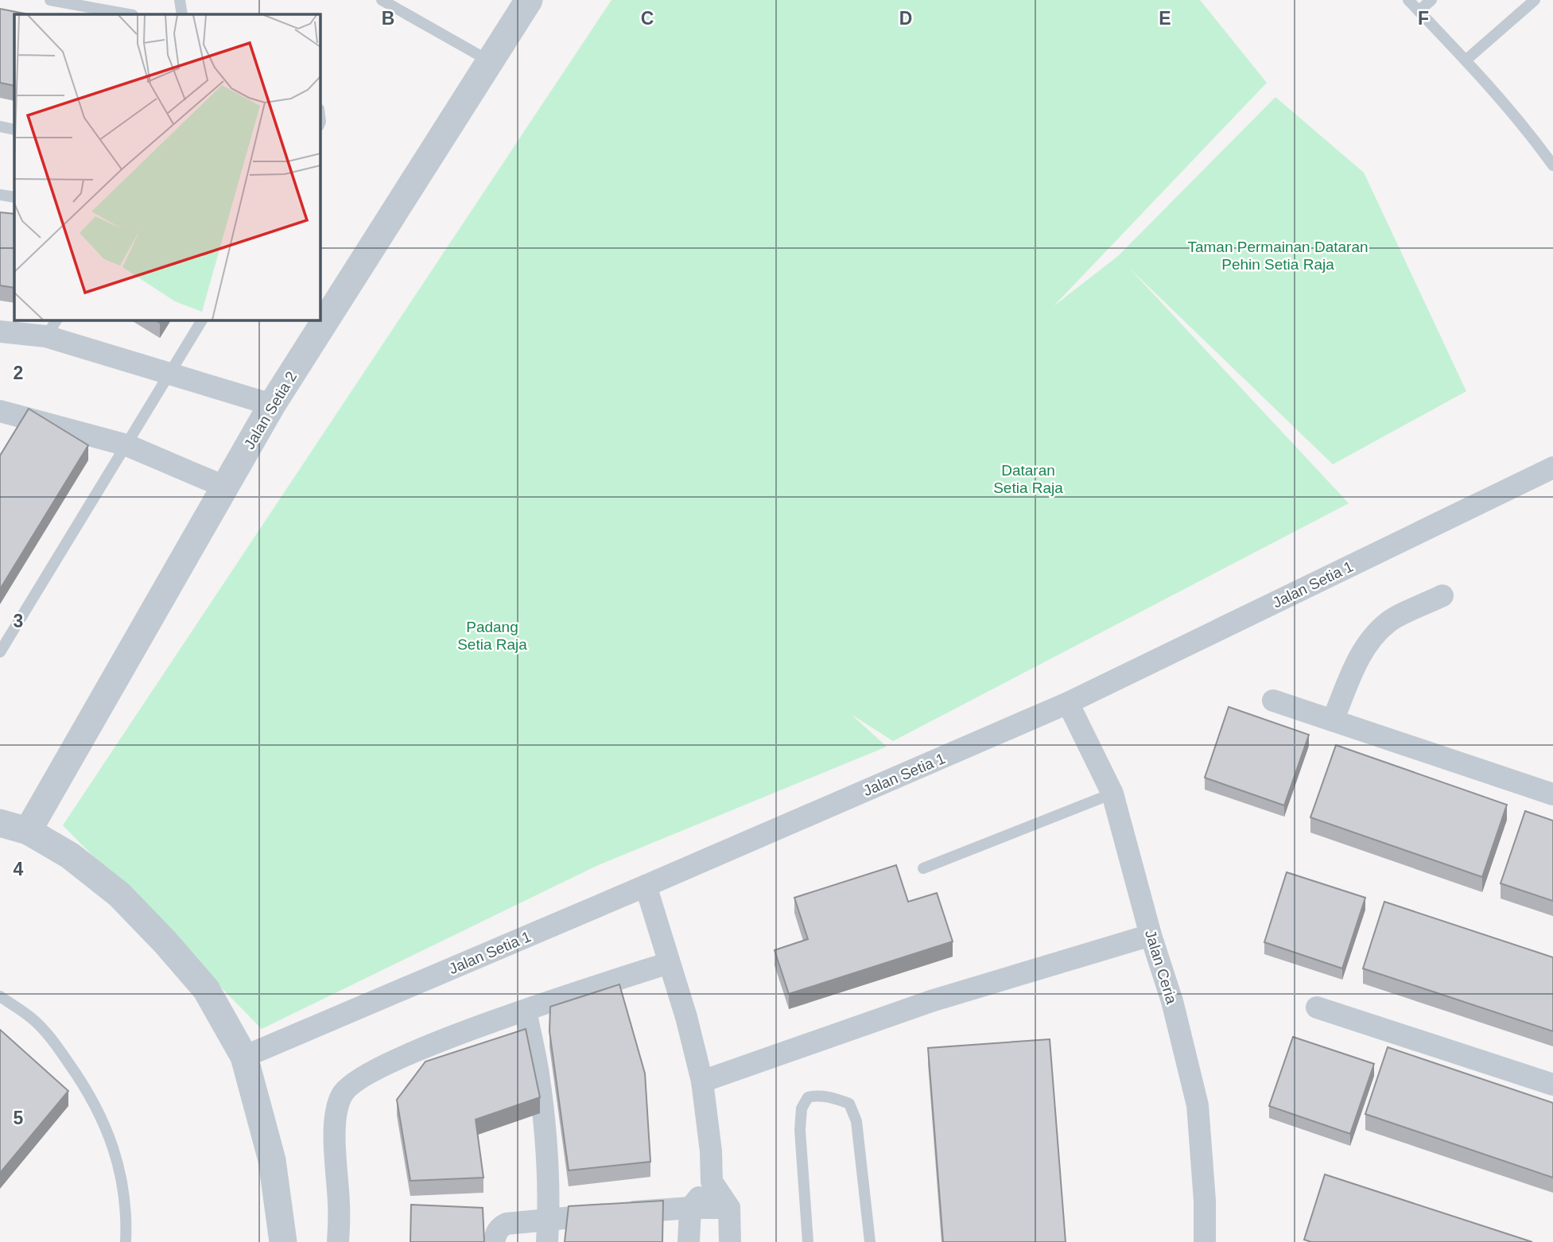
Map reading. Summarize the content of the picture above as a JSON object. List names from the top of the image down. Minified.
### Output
{"streets":{"street":["Jalan Setia 2","Jalan Setia 1","Jalan Ceria"]},"crossings":[["Jalan Setia 1","Jalan Ceria"]],"parks":["Taman Permainan Dataran Pehin Setia Raja","Dataran Setia Raja","Padang Setia Raja"],"grid":{"columns":["B","C","D","E","F"],"rows":["2","3","4","5"]}}
